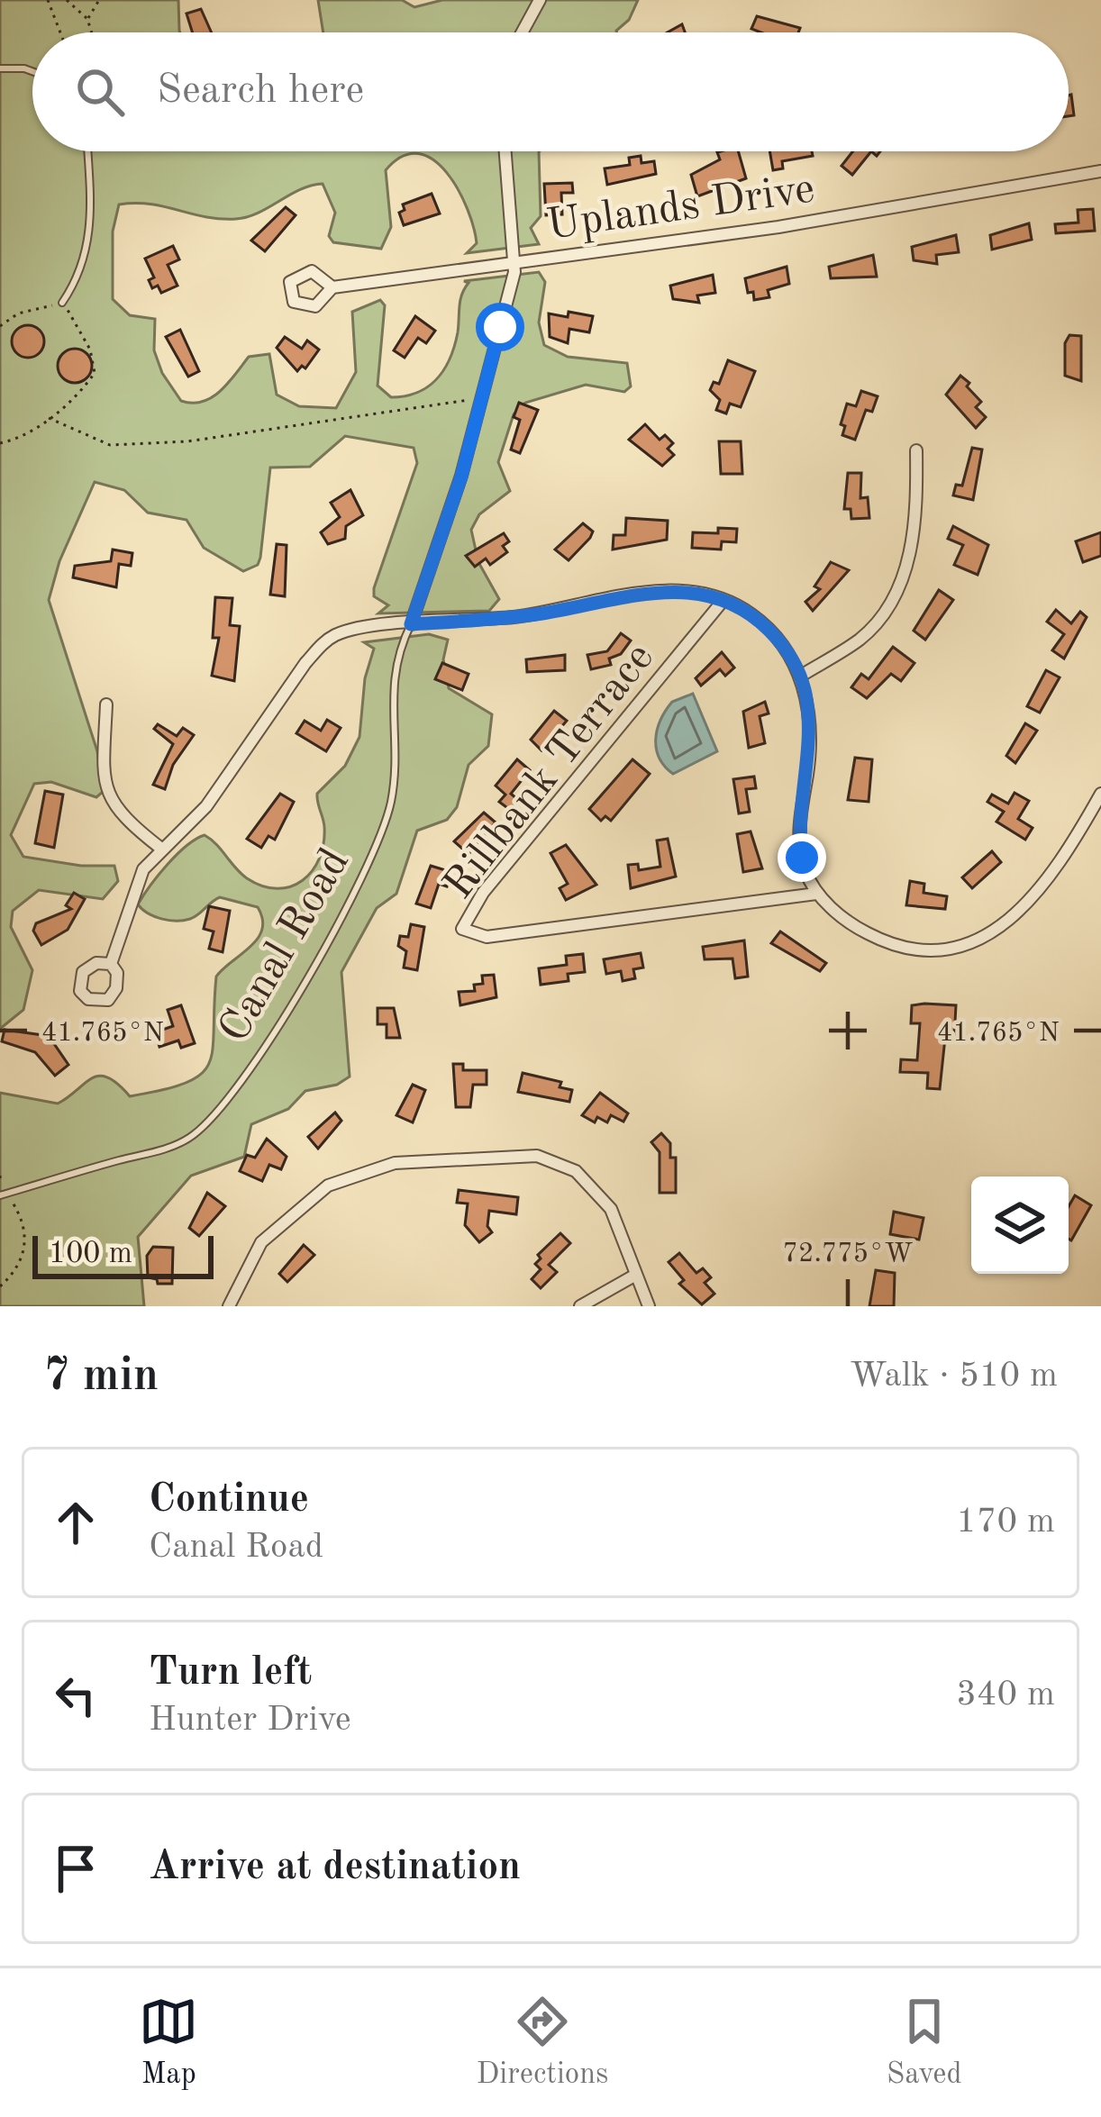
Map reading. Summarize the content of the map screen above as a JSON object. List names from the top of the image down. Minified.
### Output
{"streets":{"street":["Uplands Drive","Rillbank Terrace","Canal Road"]},"crossings":[["Uplands Drive","Canal Road"]],"scale_bar":"100 m","page":{"search":"Search here","scale":"100 m","heading":["7 min","Walk · 510 m"],"list":[["Continue","Canal Road","170 m"],["Turn left","Hunter Drive","340 m"],"Arrive at destination"],"nav":["Map","Directions","Saved"]},"coordinates":["41.765°N","72.775°W"]}
